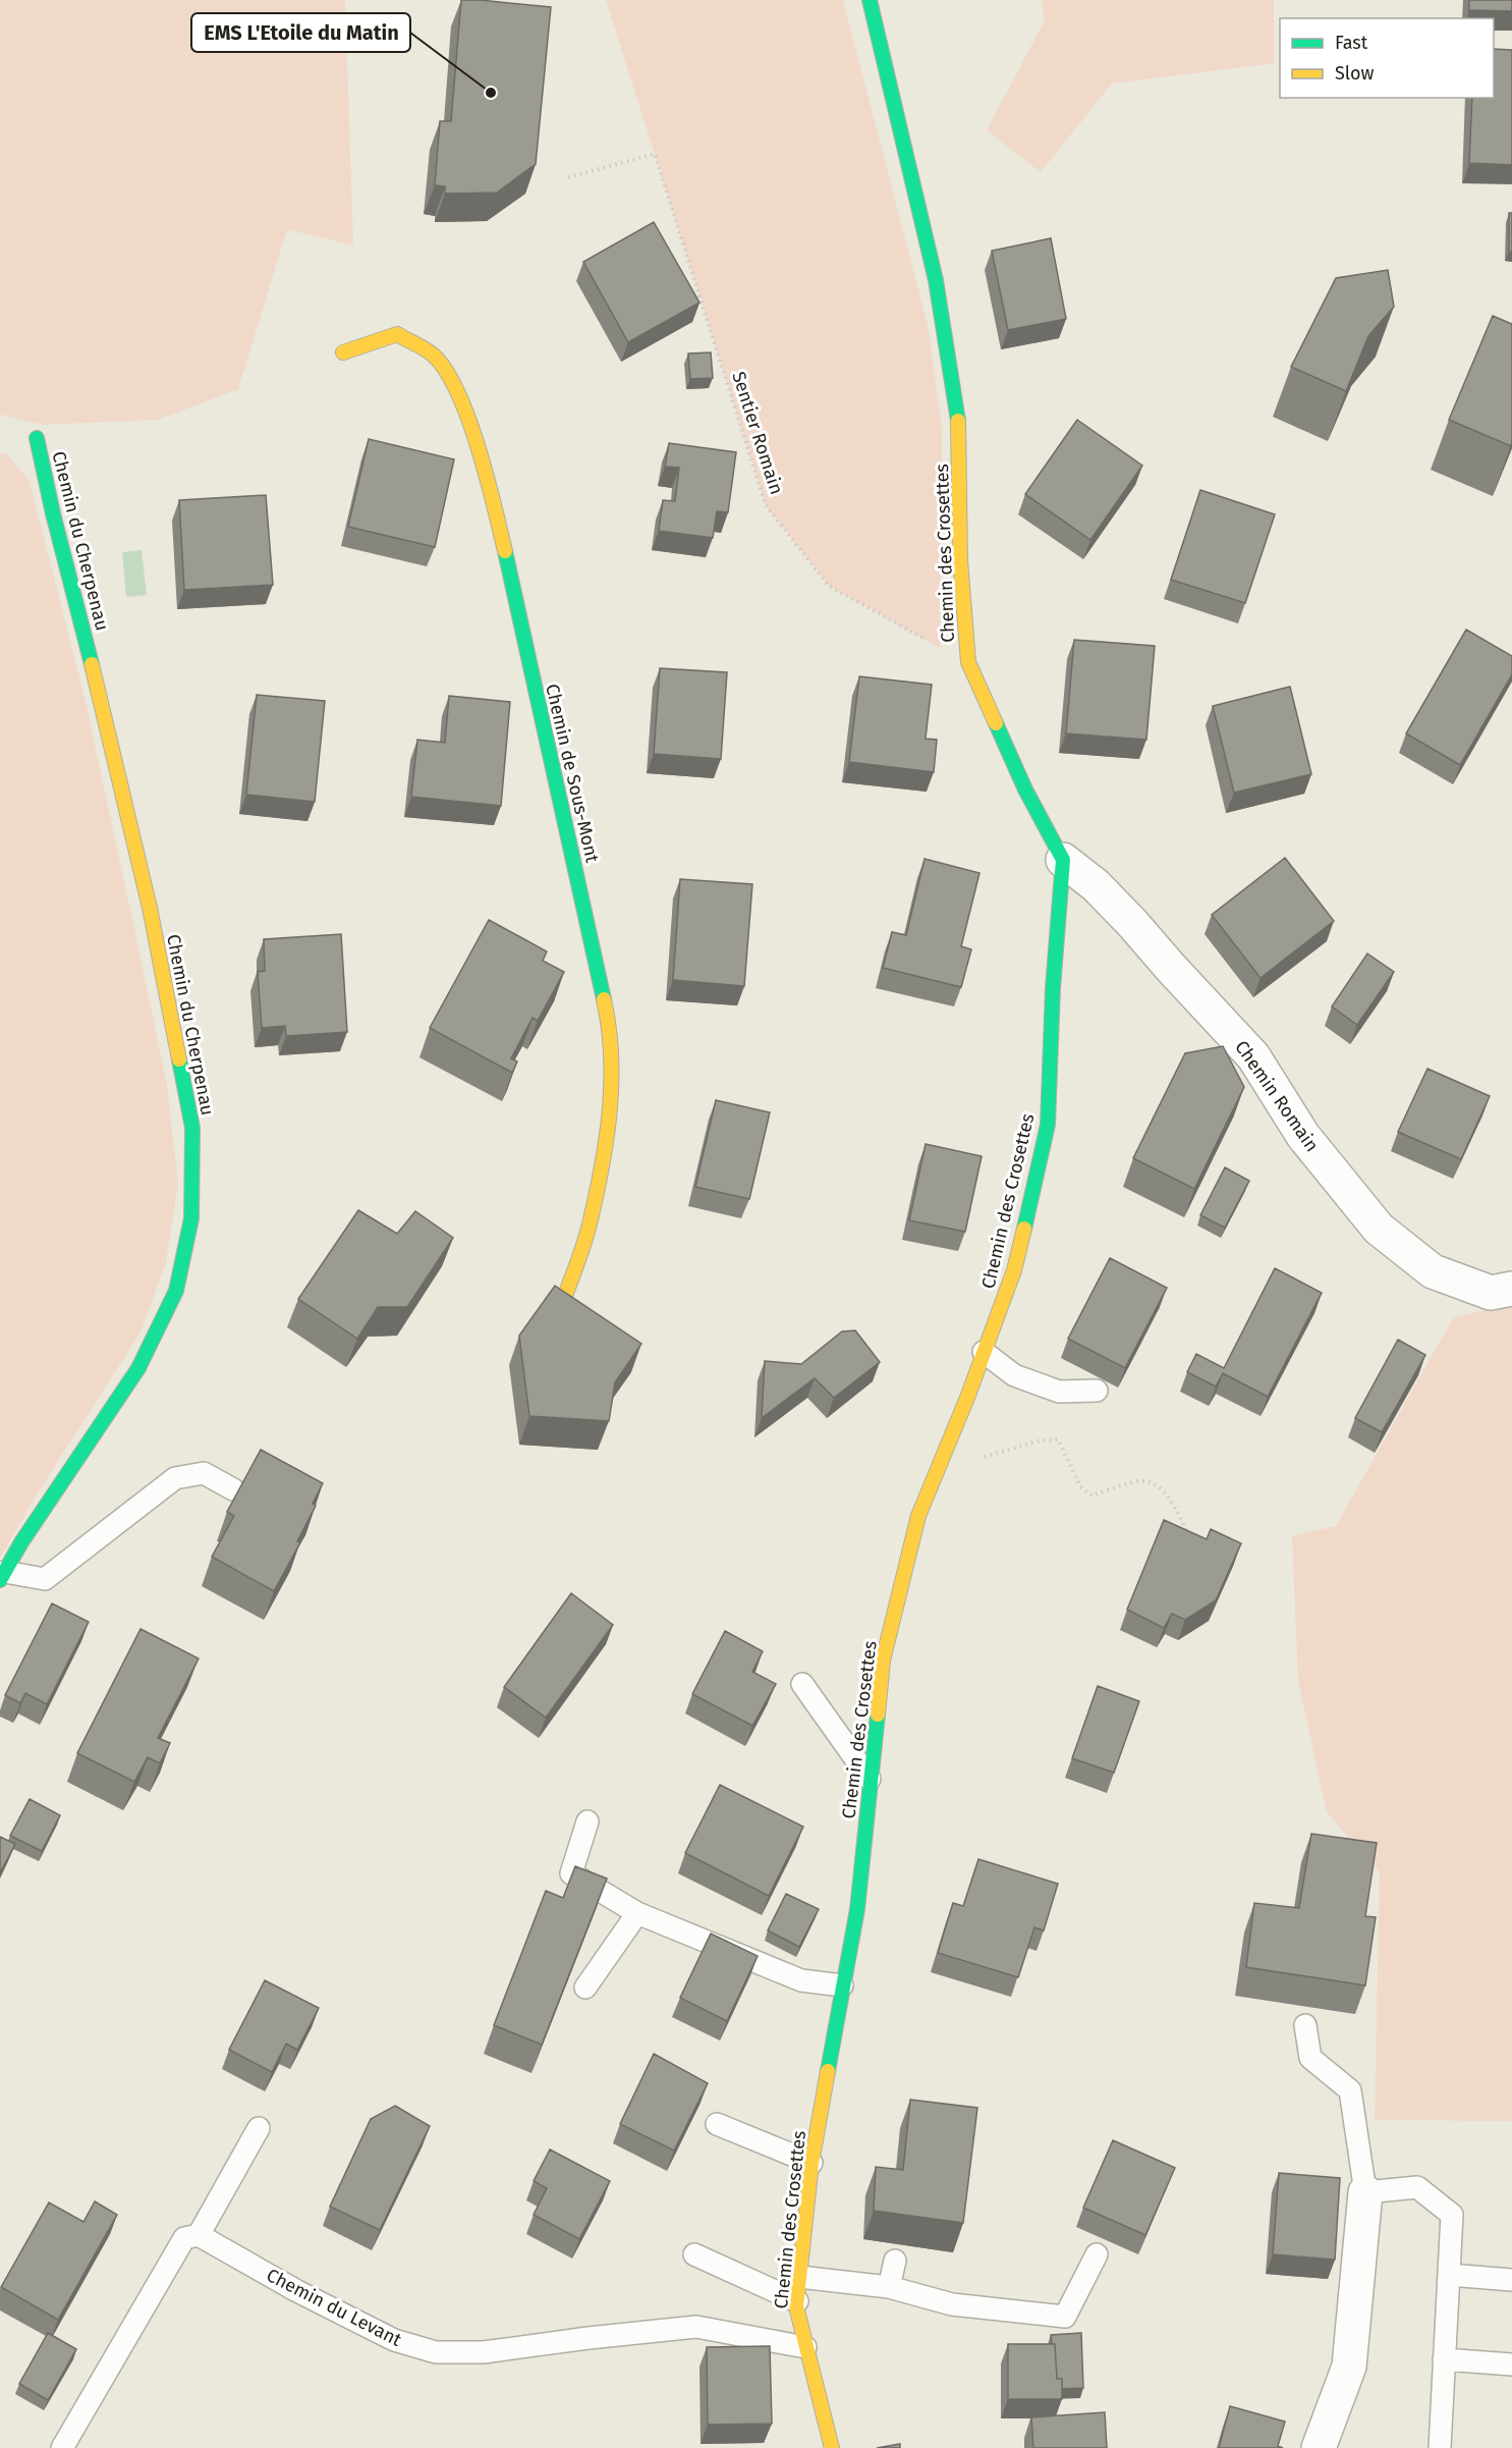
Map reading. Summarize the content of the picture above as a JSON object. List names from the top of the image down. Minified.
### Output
{"streets":{"street":["Chemin du Cherpenau","Chemin des Crosettes","Chemin de Sous-Mont","Chemin Romain"],"lane":["Chemin du Levant"],"path":["Sentier Romain"]},"crossings":[["Sentier Romain","Chemin des Crosettes"],["Chemin des Crosettes","Chemin Romain"],["Chemin des Crosettes","Chemin du Levant"]],"places":["EMS L'Etoile du Matin"],"legend":["Fast","Slow"]}
